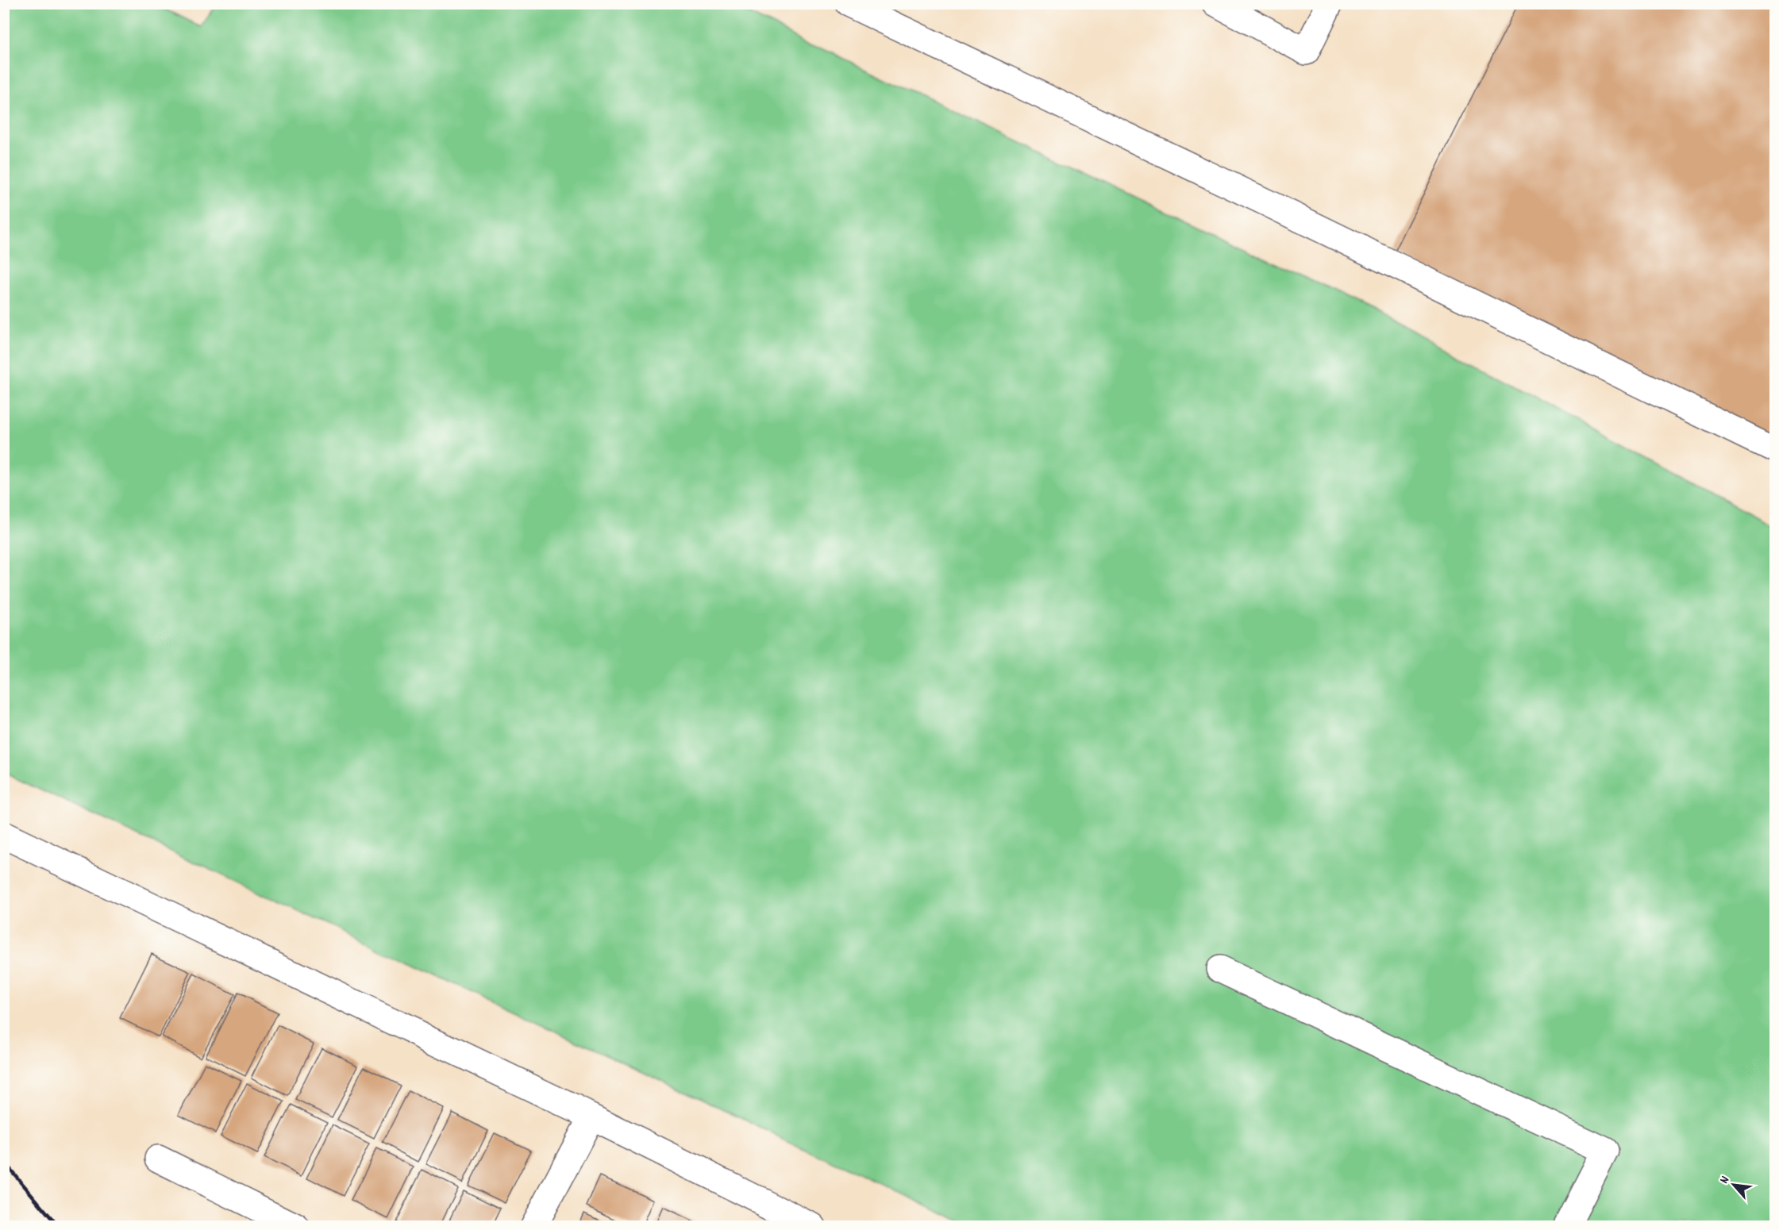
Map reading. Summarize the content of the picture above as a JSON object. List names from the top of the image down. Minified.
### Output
{"north":"top left"}
